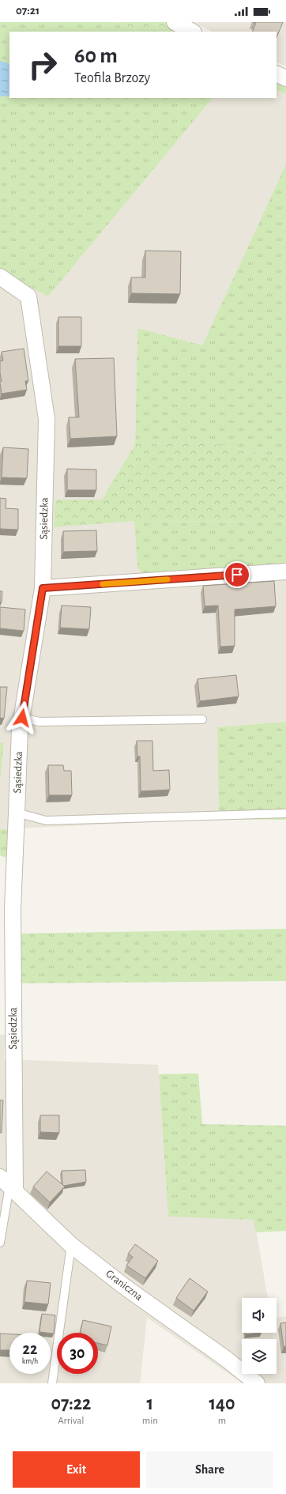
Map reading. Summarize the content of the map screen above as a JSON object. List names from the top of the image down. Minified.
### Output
{"streets":{"street":["Sąsiedzka","Graniczna"]},"crossings":[["Sąsiedzka","Graniczna"]],"page":{"status":"07:21","turn":["60 m","Teofila Brzozy"],"speed":"22 km/h","limit":"30","eta":["07:22","Arrival","1","min","140","m"],"buttons":["Exit","Share"]}}
